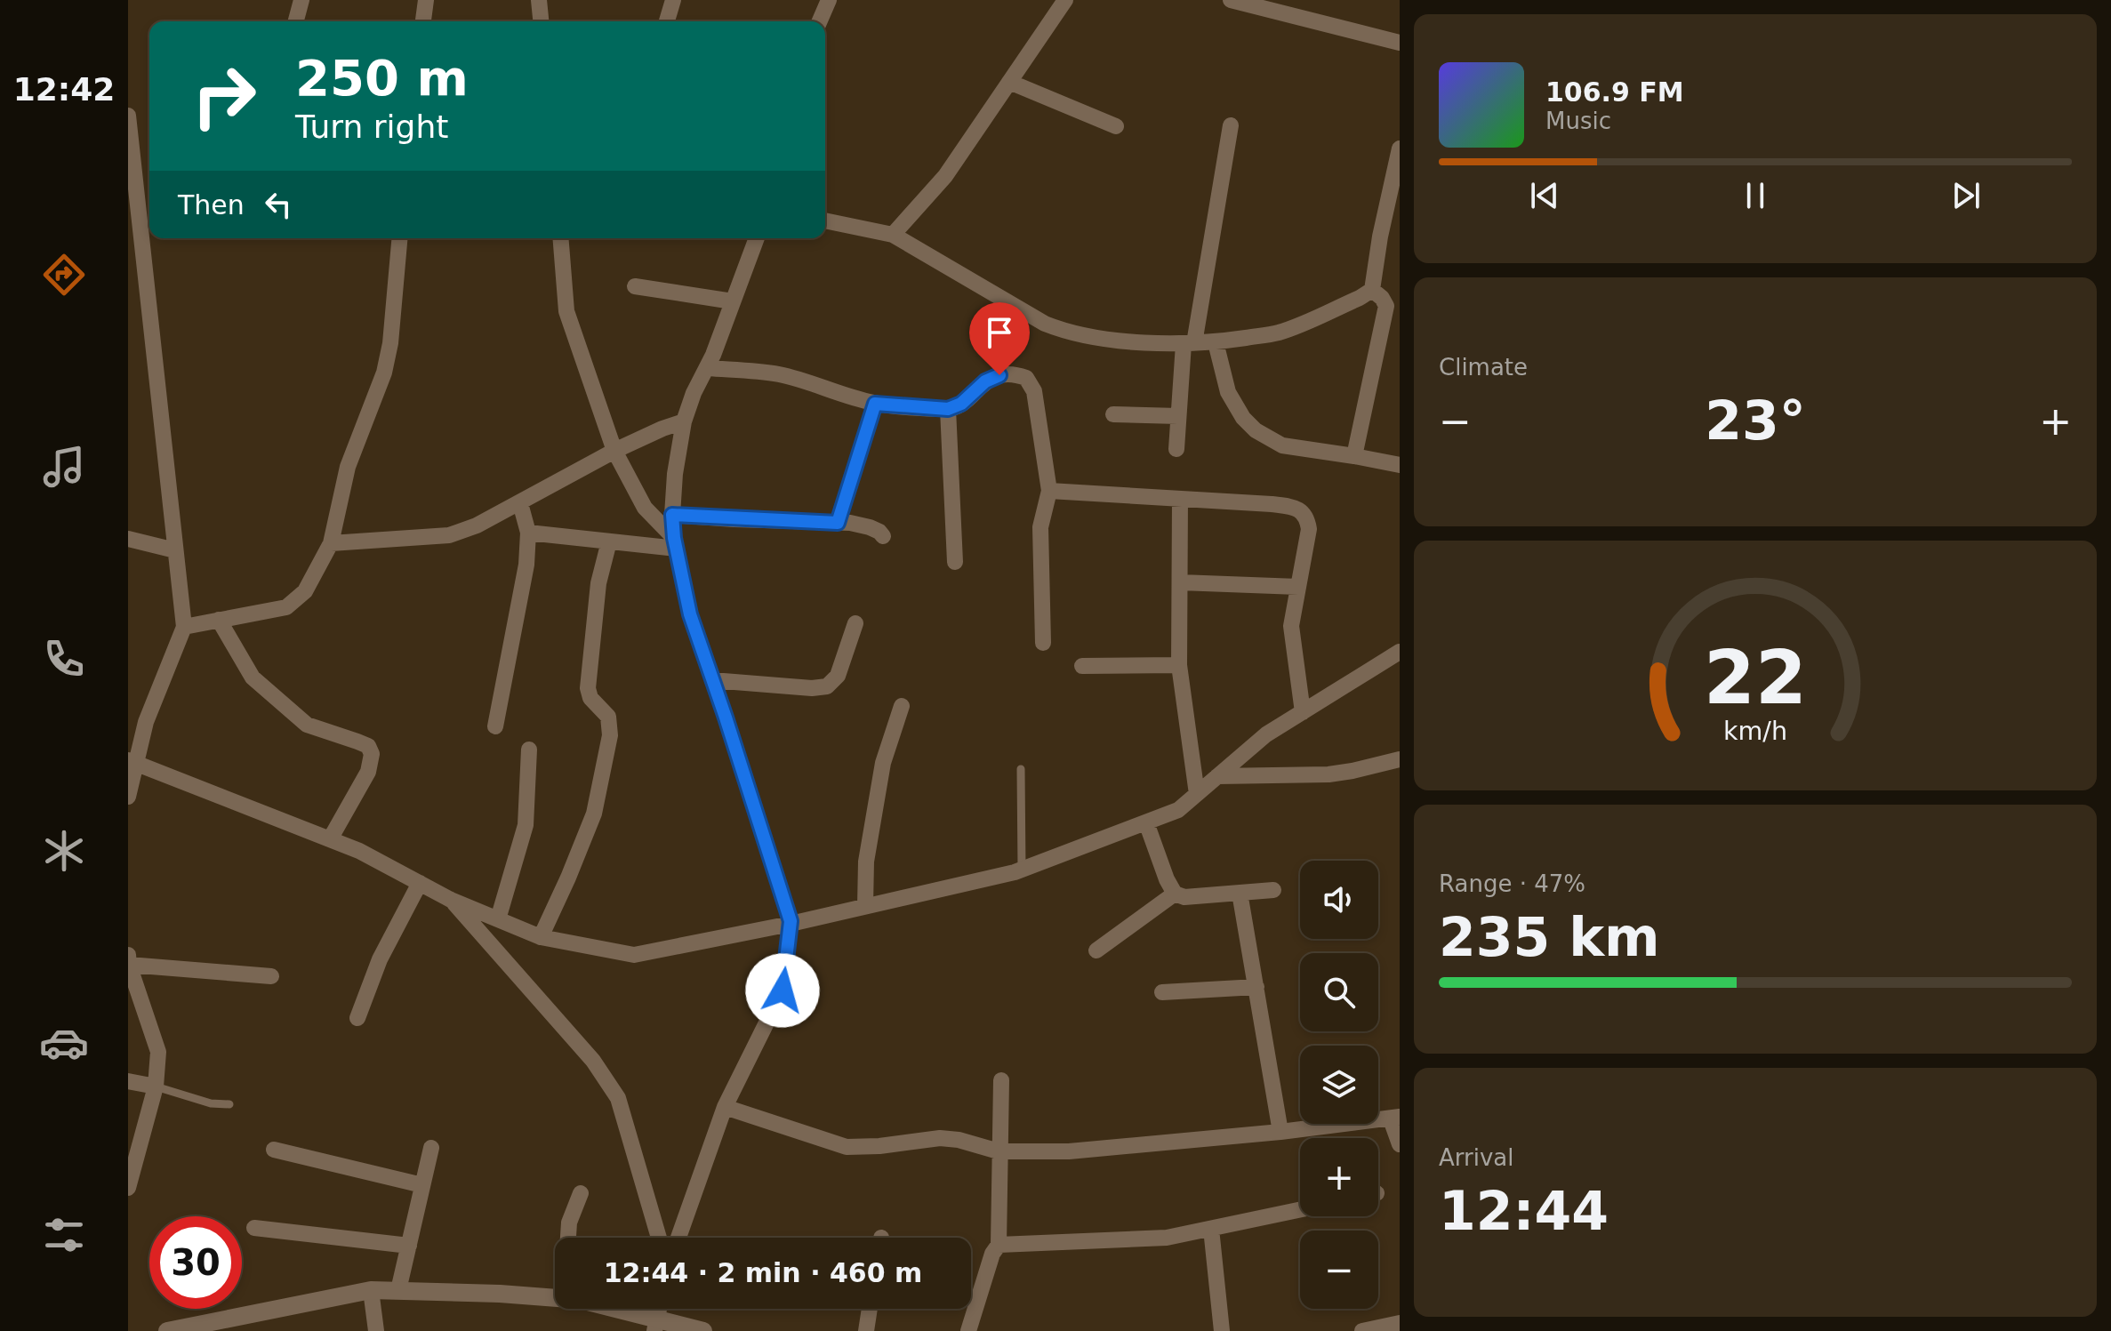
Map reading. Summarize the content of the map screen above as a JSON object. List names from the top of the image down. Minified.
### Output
{"page":{"tabs":"12:42","turn":["250 m","Turn right"],"song":["106.9 FM","Music"],"then":"Then","tile":["Climate",["Range · 47%","235 km"],["Arrival","12:44"]],"heat":["−","23°","+"],"map_buttons":["+","−"],"limit":"30","trip":"12:44 · 2 min · 460 m","gauge":["22","km/h"]}}
